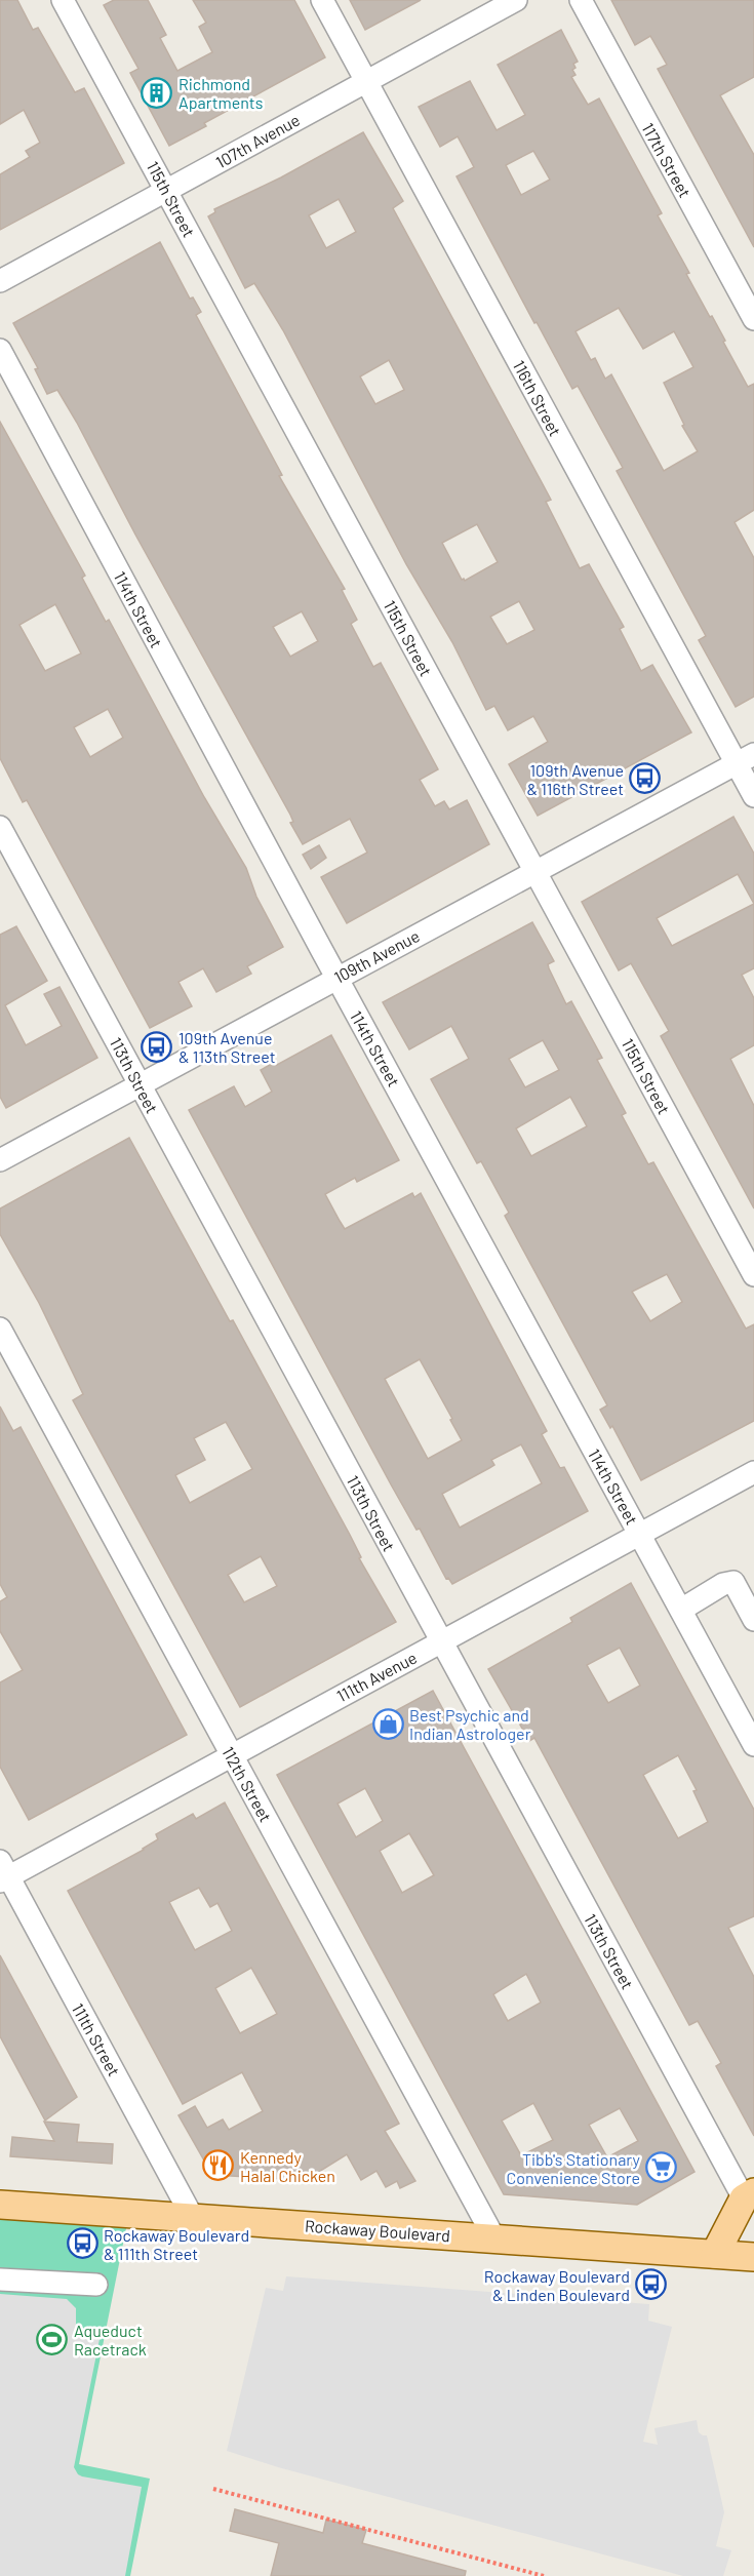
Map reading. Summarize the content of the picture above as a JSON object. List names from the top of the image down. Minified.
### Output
{"streets":{"main road":["Rockaway Boulevard"],"street":["107th Avenue","117th Street","115th Street","116th Street","114th Street","109th Avenue","113th Street","111th Avenue","112th Street","111th Street"]},"crossings":[["107th Avenue","115th Street"],["107th Avenue","116th Street"],["115th Street","109th Avenue"],["116th Street","109th Avenue"],["114th Street","109th Avenue"],["114th Street","111th Avenue"],["109th Avenue","113th Street"],["113th Street","111th Avenue"],["111th Avenue","112th Street"],["111th Avenue","111th Street"],["112th Street","Rockaway Boulevard"],["111th Street","Rockaway Boulevard"]],"places":{"building":["Richmond Apartments"],"bus stop":["109th Avenue & 116th Street","109th Avenue & 113th Street","Rockaway Boulevard & 111th Street","Rockaway Boulevard & Linden Boulevard"],"shop":["Best Psychic and Indian Astrologer"],"restaurant":["Kennedy Halal Chicken"],"supermarket":["Tibb's Stationary Convenience Store"],"sports":["Aqueduct Racetrack"]}}
